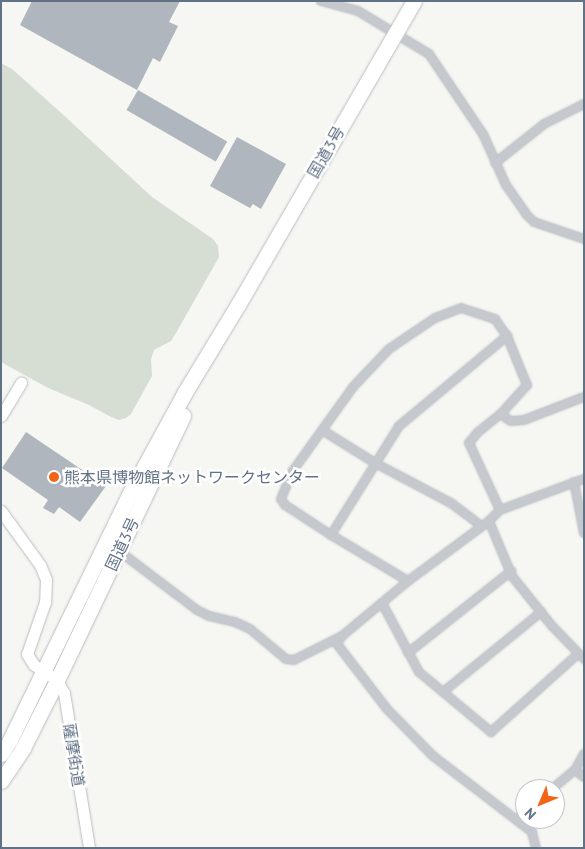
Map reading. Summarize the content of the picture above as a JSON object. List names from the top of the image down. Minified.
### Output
{"streets":{"highway":["国道3号"],"street":["薩摩街道"]},"crossings":[["国道3号","薩摩街道"]],"places":["熊本県博物館ネットワークセンター"],"north":"bottom left"}
